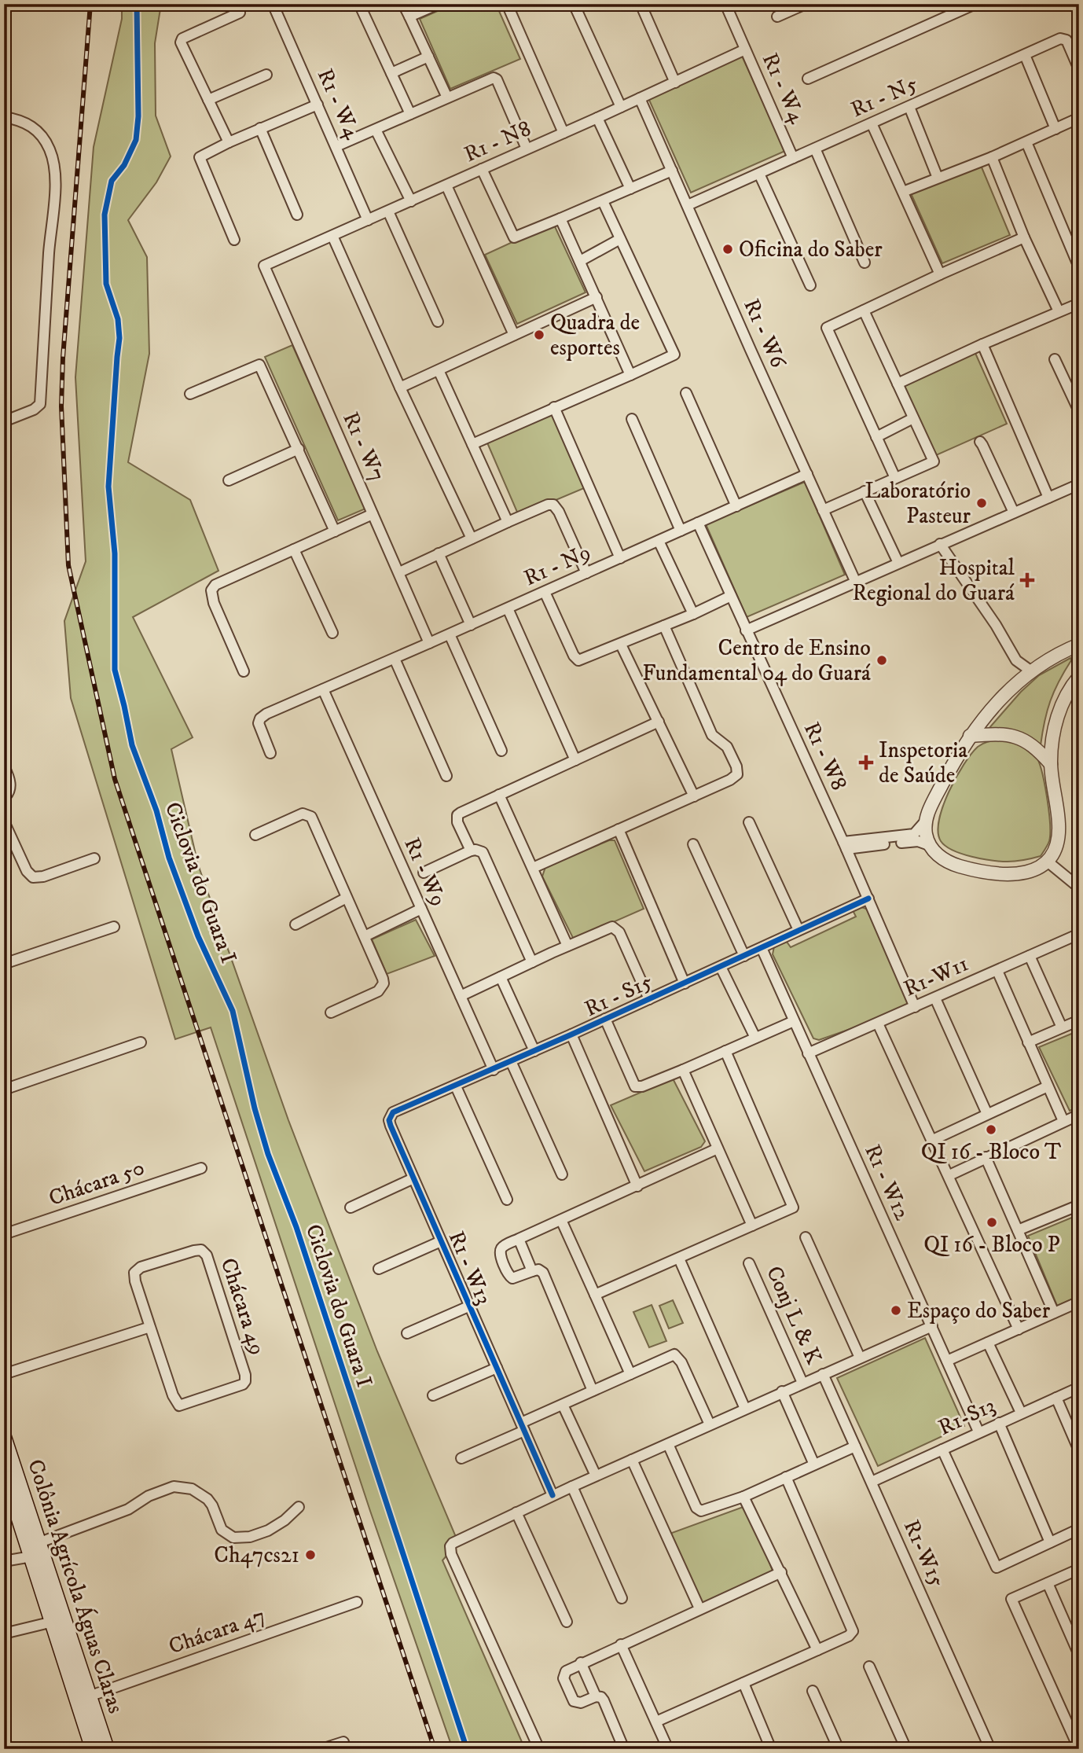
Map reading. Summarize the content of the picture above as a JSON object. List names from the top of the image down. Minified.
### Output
{"streets":{"main road":["Colônia Agrícola Águas Claras"],"street":["R1 - W4","R1 - N5","R1 - N8","R1 - W6","R1 - W7","R1 - N9","R1 - W8","R1 - W9","R1-W11","R1 - S15","R1 - W12","Chácara 50","R1 - W13","Chácara 49","Conj L & K","R1-S13","R1-W15","Chácara 47"],"cycle path":["Ciclovia do Guara I"]},"crossings":[["R1 - W4","R1 - N5"],["R1 - W4","R1 - N8"],["R1 - N5","R1 - W6"],["R1 - N8","R1 - W6"],["R1 - N8","R1 - W7"],["R1 - W6","R1 - N9"],["R1 - W7","R1 - N9"],["R1 - N9","R1 - W8"],["R1 - N9","R1 - W9"],["R1 - W8","R1-W11"],["R1 - W8","R1 - S15"],["R1 - W9","R1 - S15"],["R1-W11","R1 - W12"],["R1 - S15","R1 - W12"],["R1 - S15","R1 - W13"],["R1 - W12","R1-S13"],["R1-S13","R1-W15"],["Colônia Agrícola Águas Claras","Chácara 47"]],"places":{"other":["Oficina do Saber","Quadra de esportes","Laboratório Pasteur","Centro de Ensino Fundamental 04 do Guará","QI 16 - Bloco T","QI 16 - Bloco P","Espaço do Saber","Ch47cs21"],"health":["Hospital Regional do Guará","Inspetoria de Saúde"]}}
